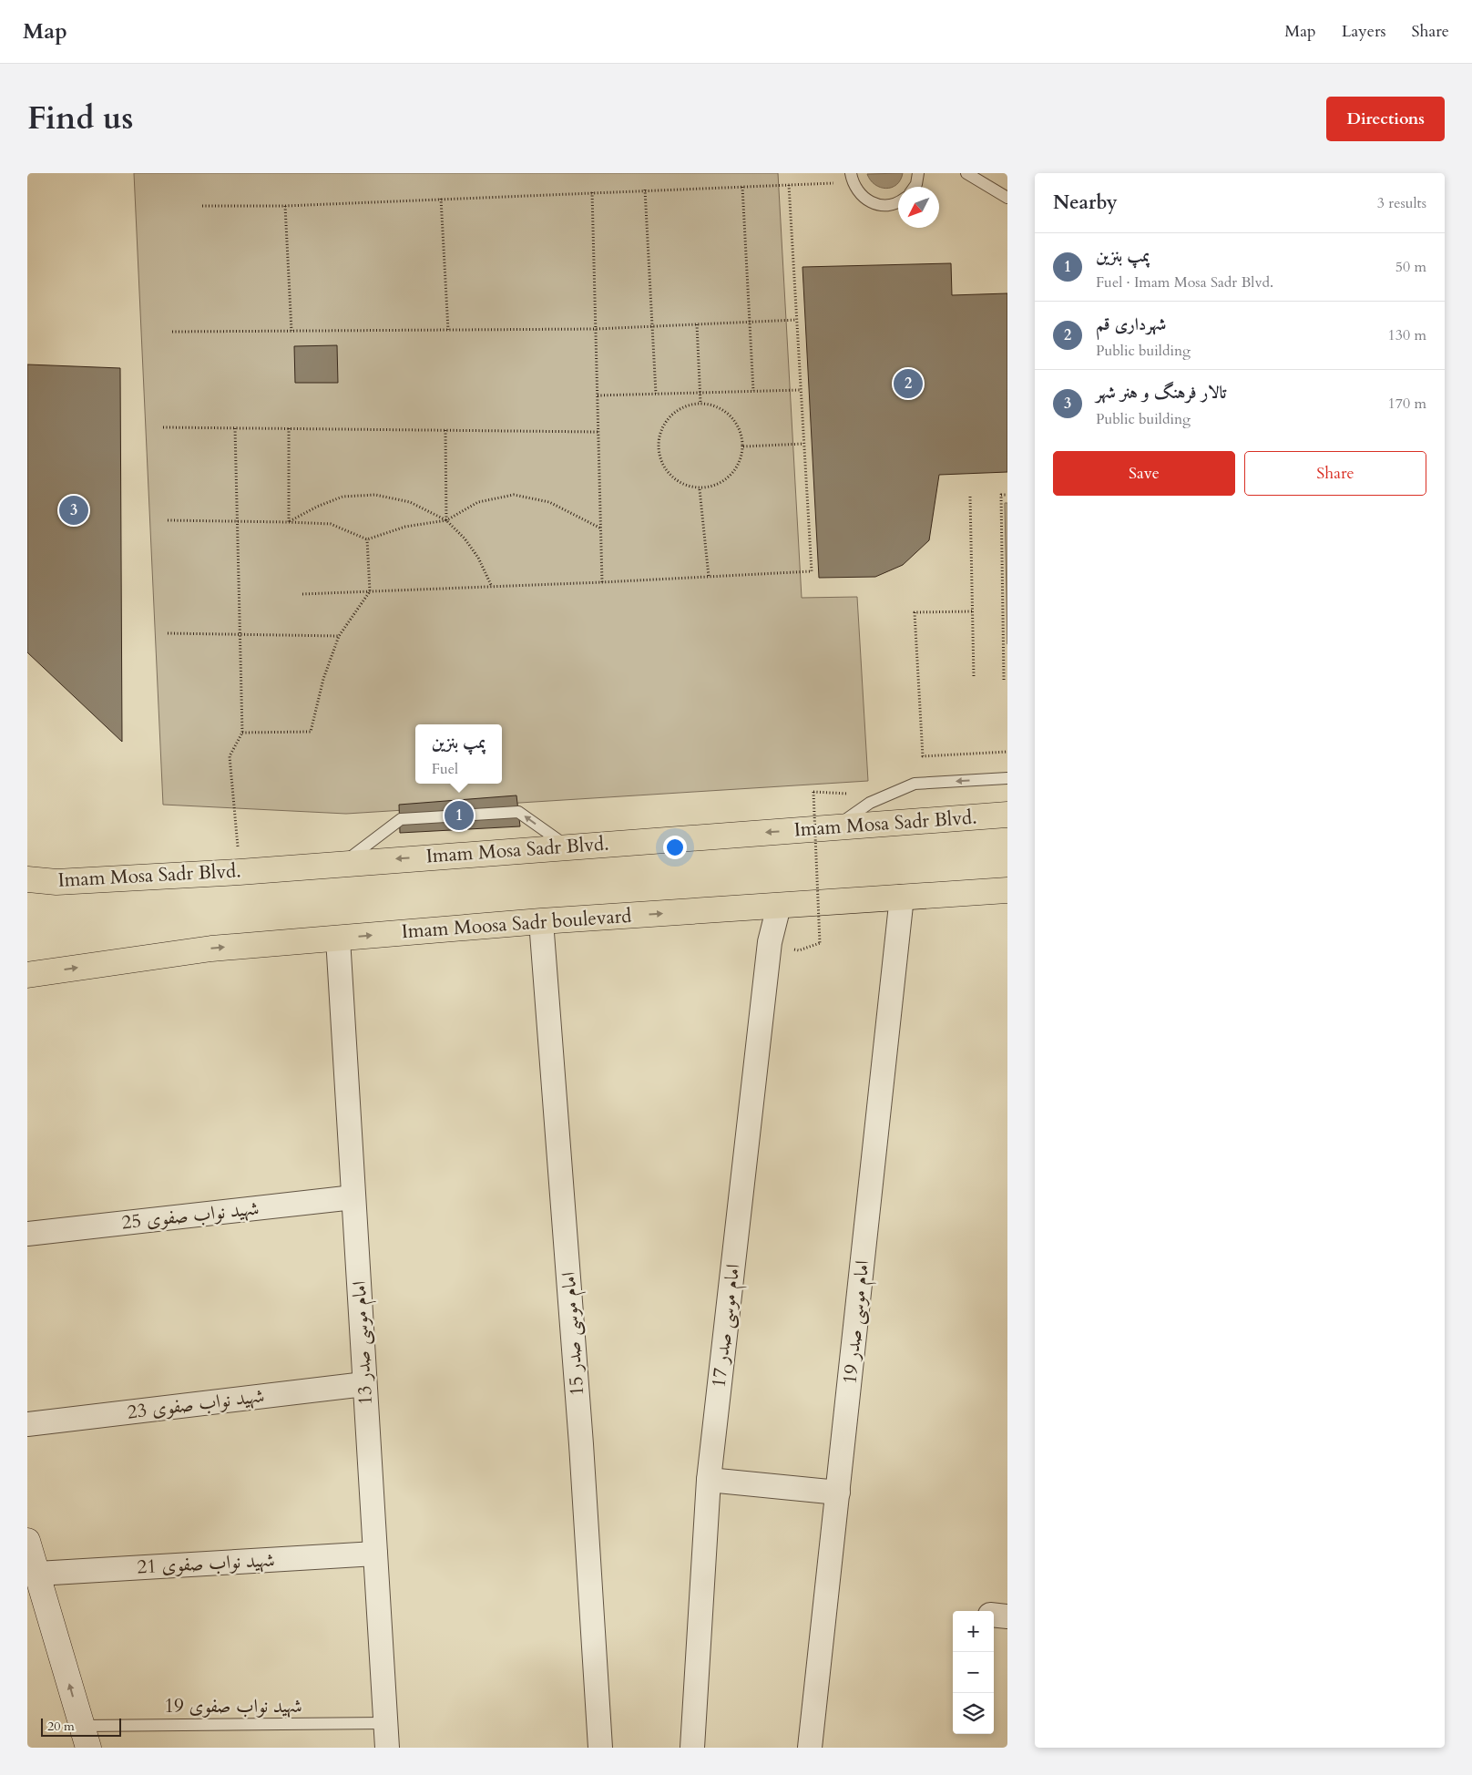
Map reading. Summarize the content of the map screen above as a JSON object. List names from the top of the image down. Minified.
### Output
{"streets":{"main road":["Imam Mosa Sadr Blvd.","Imam Moosa Sadr boulevard"],"street":["شهید نواب صفوی 25","امام موسی صدر 19","امام موسی صدر 17","امام موسی صدر 15","امام موسی صدر 13","شهید نواب صفوی 23","شهید نواب صفوی 21"],"lane":["شهید نواب صفوی 19"]},"crossings":[["Imam Moosa Sadr boulevard","امام موسی صدر 19"],["Imam Moosa Sadr boulevard","امام موسی صدر 17"],["Imam Moosa Sadr boulevard","امام موسی صدر 15"],["Imam Moosa Sadr boulevard","امام موسی صدر 13"],["شهید نواب صفوی 25","امام موسی صدر 13"],["امام موسی صدر 13","شهید نواب صفوی 23"],["امام موسی صدر 13","شهید نواب صفوی 21"],["امام موسی صدر 13","شهید نواب صفوی 19"]],"one_way":["Imam Mosa Sadr Blvd.","Imam Moosa Sadr boulevard"],"scale_bar":"20 m","north":"bottom left","page":{"header":"Map","nav":["Map","Layers","Share"],"title":"Find us","buttons":["Directions",["Save","Share"]],"heading":["Nearby","3 results"],"list":[{"mark":"1","name":"پمپ بنزین","note":"Fuel · Imam Mosa Sadr Blvd.","value":"50 m"},{"mark":"2","name":"شهرداری قم","note":"Public building","value":"130 m"},{"mark":"3","name":"تالار فرهنگ و هنر شهر","note":"Public building","value":"170 m"}],"pins":["2","3","1"],"popup":["پمپ بنزین","Fuel"],"map_buttons":["+","−"],"scale":"20 m"}}
